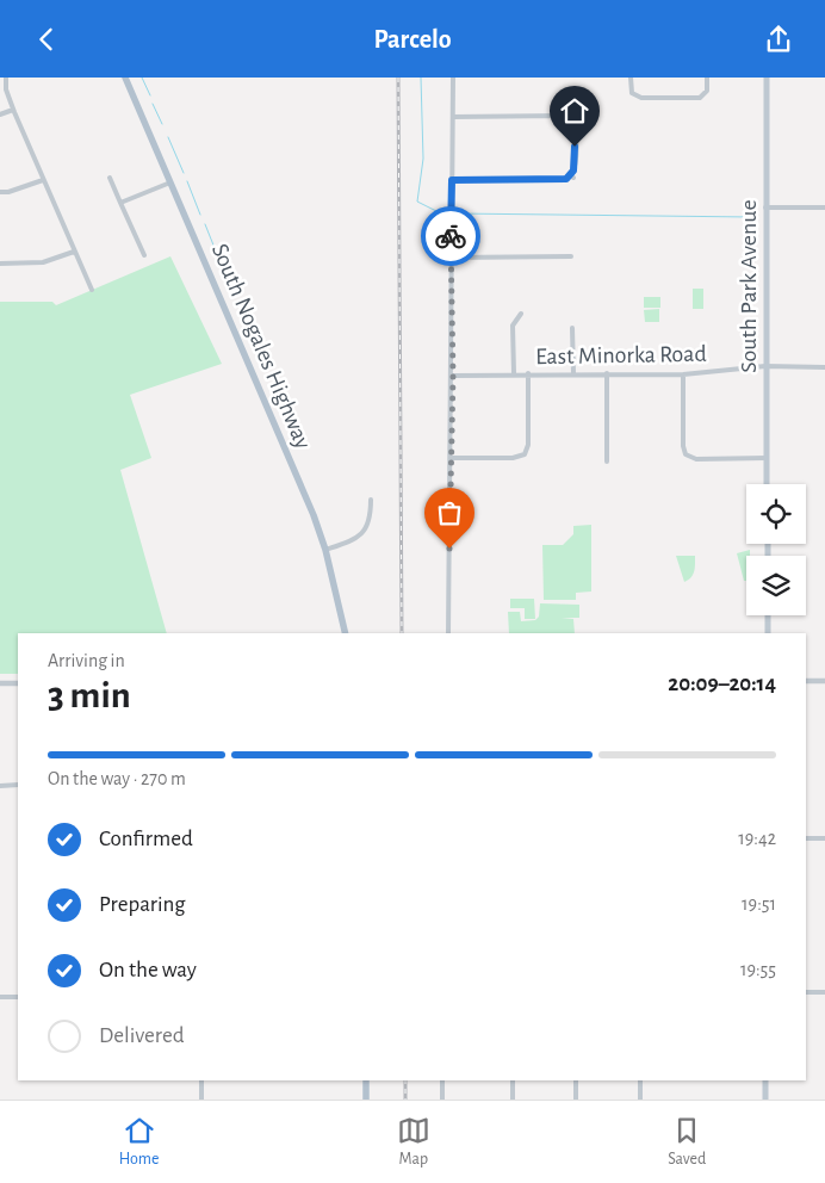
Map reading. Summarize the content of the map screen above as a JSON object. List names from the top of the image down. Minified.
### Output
{"streets":{"main road":["South Park Avenue","South Nogales Highway"],"street":["East Minorka Road"]},"crossings":[["South Park Avenue","East Minorka Road"]],"page":{"header":"Parcelo","heading":["3 min","Arriving in","20:09–20:14"],"bar":"On the way · 270 m","list":[["Confirmed","19:42"],["Preparing","19:51"],["On the way","19:55"],"Delivered"],"tabs":["Home","Map","Saved"]}}
